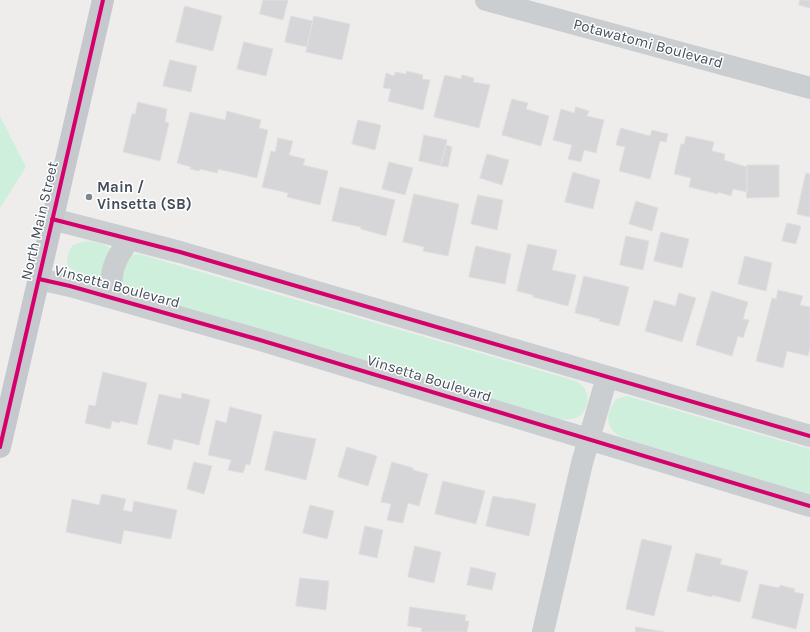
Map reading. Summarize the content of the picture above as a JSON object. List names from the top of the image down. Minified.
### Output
{"streets":{"main road":["North Main Street"],"street":["Potawatomi Boulevard","Vinsetta Boulevard"]},"crossings":[["North Main Street","Vinsetta Boulevard"]],"places":["Main / Vinsetta (SB)"]}
